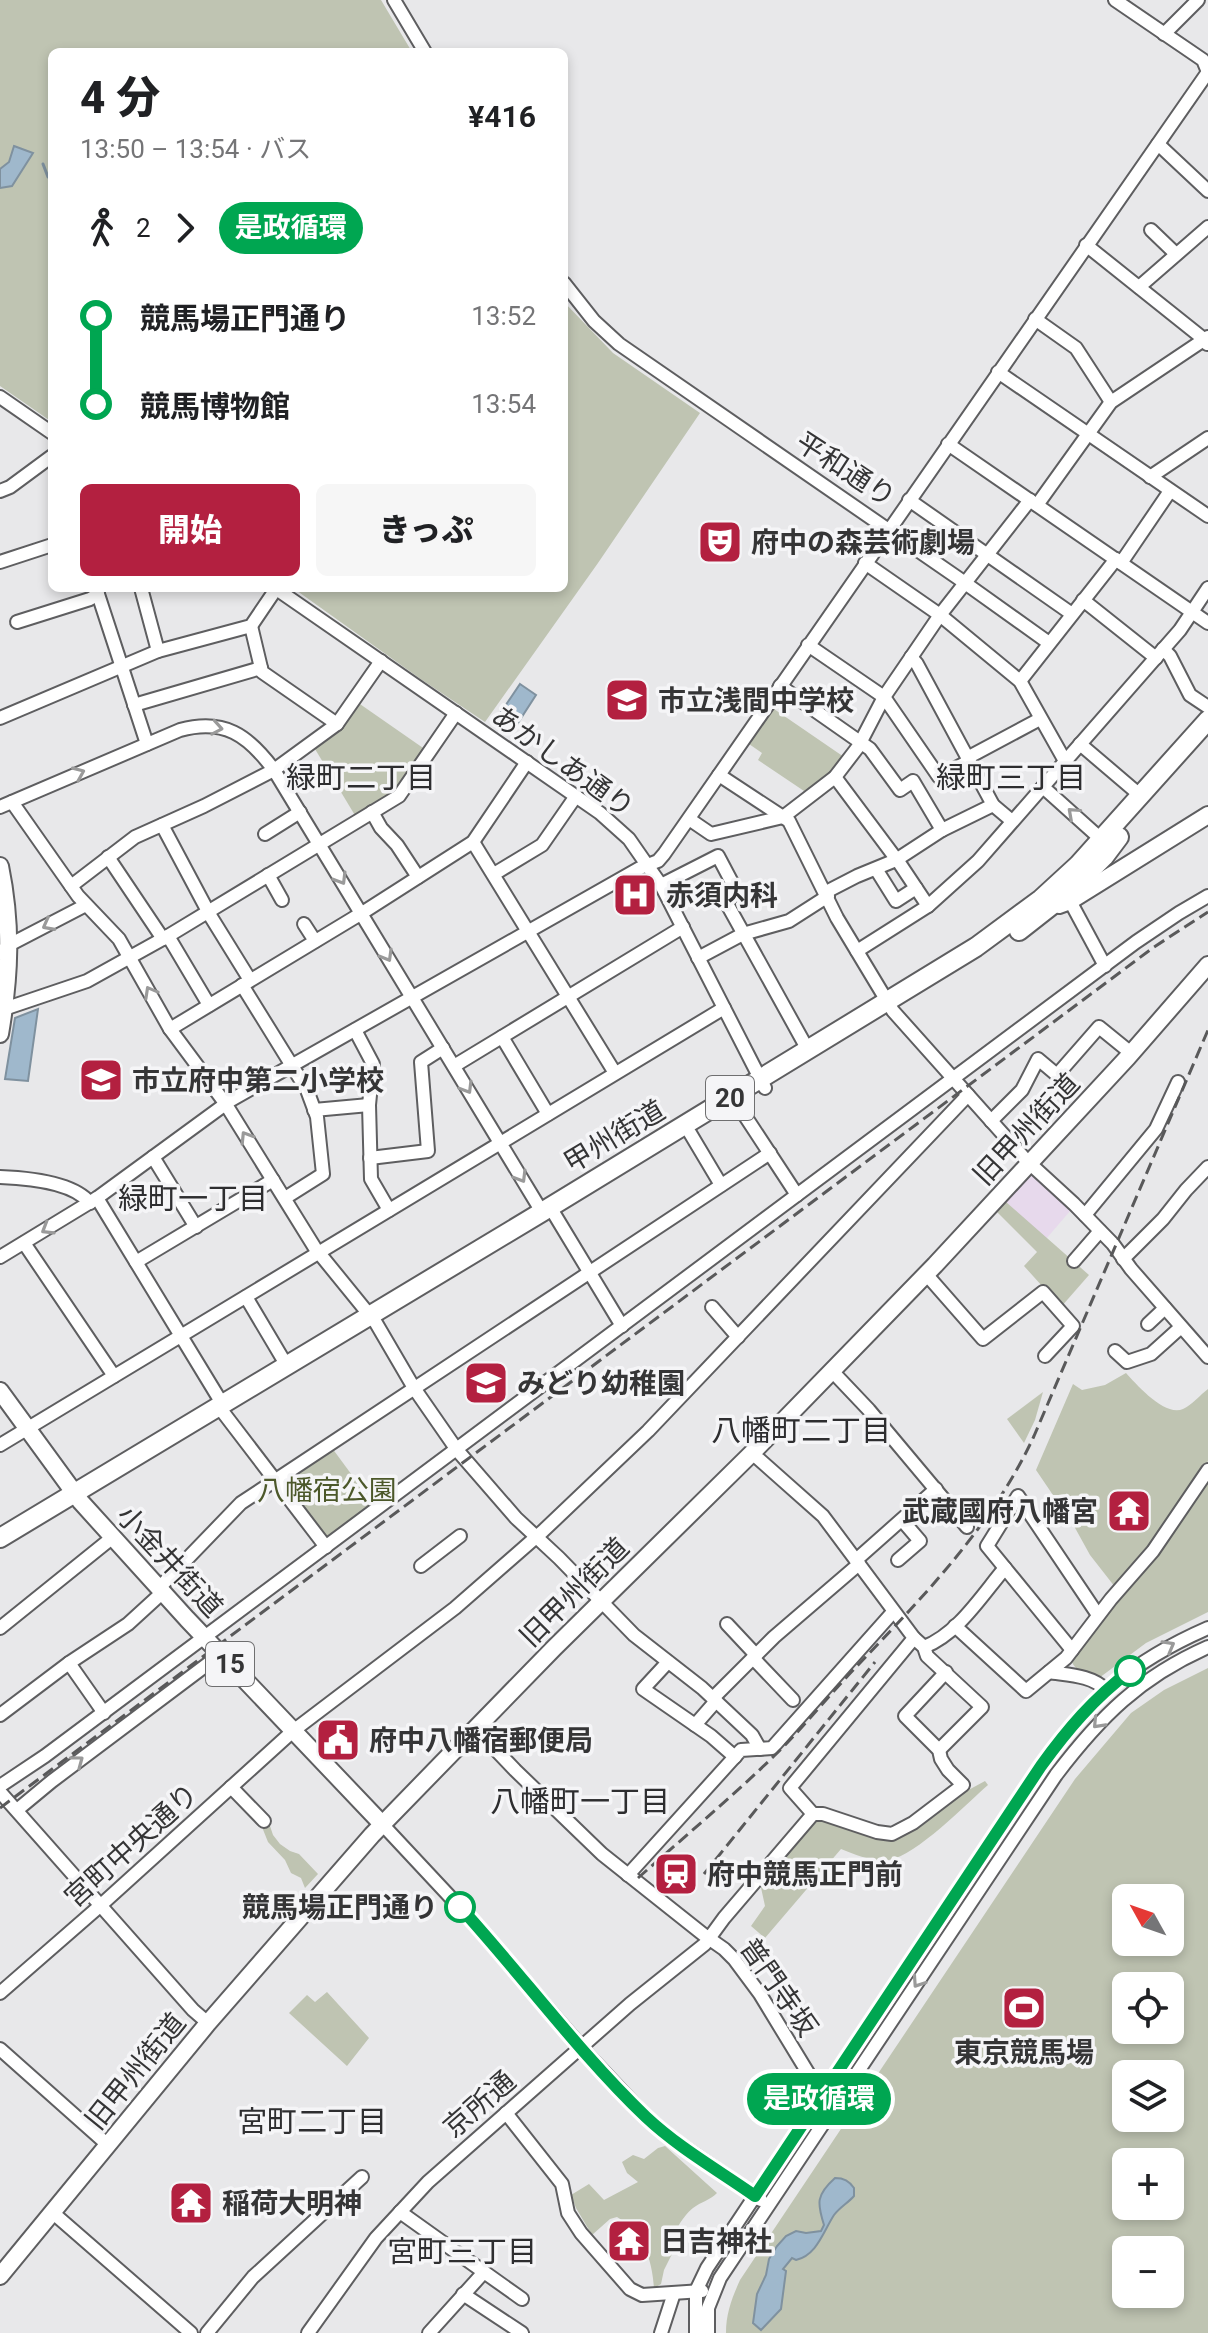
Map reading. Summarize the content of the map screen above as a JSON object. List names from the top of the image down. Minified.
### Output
{"streets":{"highway":["20","甲州街道"],"main road":["旧甲州街道","小金井街道","15"],"street":["平和通り","あかしあ通り","宮町中央通り","普門寺坂","京所通"]},"crossings":[["あかしあ通り","甲州街道"],["旧甲州街道","小金井街道"],["旧甲州街道","普門寺坂"],["甲州街道","小金井街道"],["小金井街道","宮町中央通り"],["普門寺坂","京所通"]],"districts":["緑町二丁目","緑町三丁目","緑町一丁目","八幡町二丁目","八幡町一丁目","宮町二丁目","宮町三丁目"],"parks":["八幡宿公園"],"places":{"theatre":["府中の森芸術劇場"],"school or university":["市立浅間中学校","市立府中第二小学校","みどり幼稚園"],"hospital":["赤須内科"],"temple":["武蔵國府八幡宮","稲荷大明神","日吉神社"],"public building":["府中八幡宿郵便局"],"station":["府中競馬正門前"],"other":["競馬場正門通り"],"sports":["東京競馬場"]},"lines":["bus line 是政循環"],"north":"top left","page":{"on_map":"是政循環","heading":["4 分","13:50 – 13:54 · バス","¥416"],"legs":["2","是政循環"],"list":[{"name":"競馬場正門通り","value":"13:52"},{"name":"競馬博物館","value":"13:54"}],"buttons":["開始","きっぷ"],"map_buttons":["+","−"]}}
